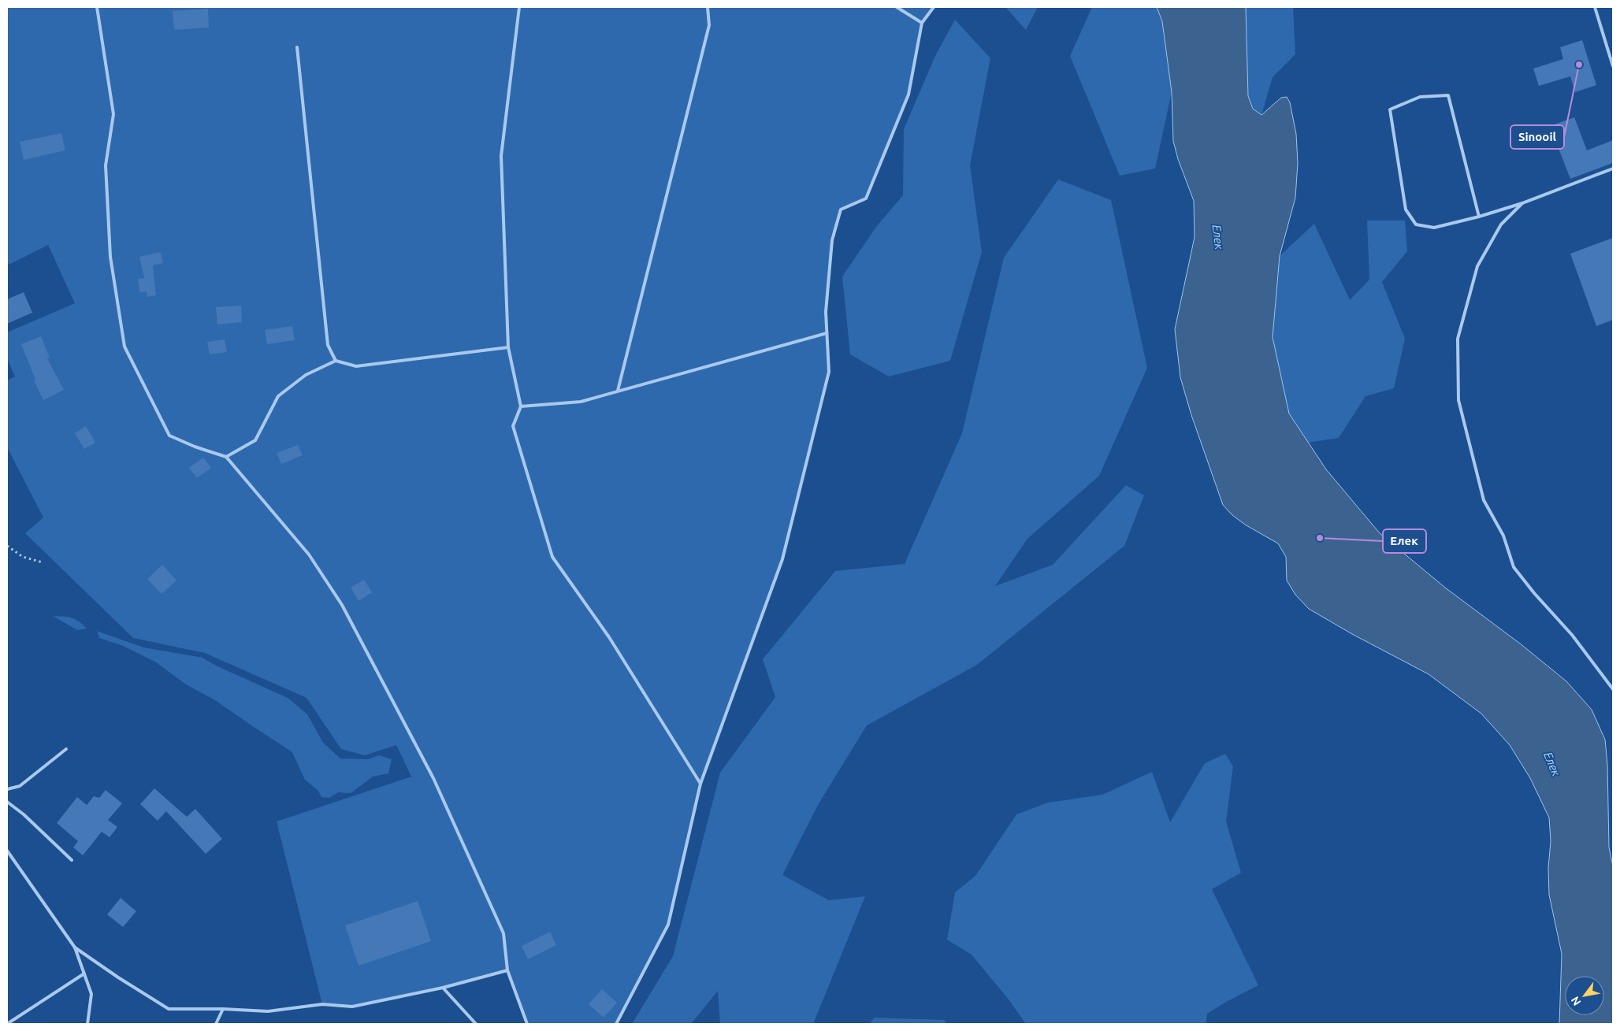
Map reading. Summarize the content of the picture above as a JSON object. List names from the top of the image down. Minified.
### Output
{"water":["Елек"],"places":["Sinooil","Елек"],"north":"bottom left"}
